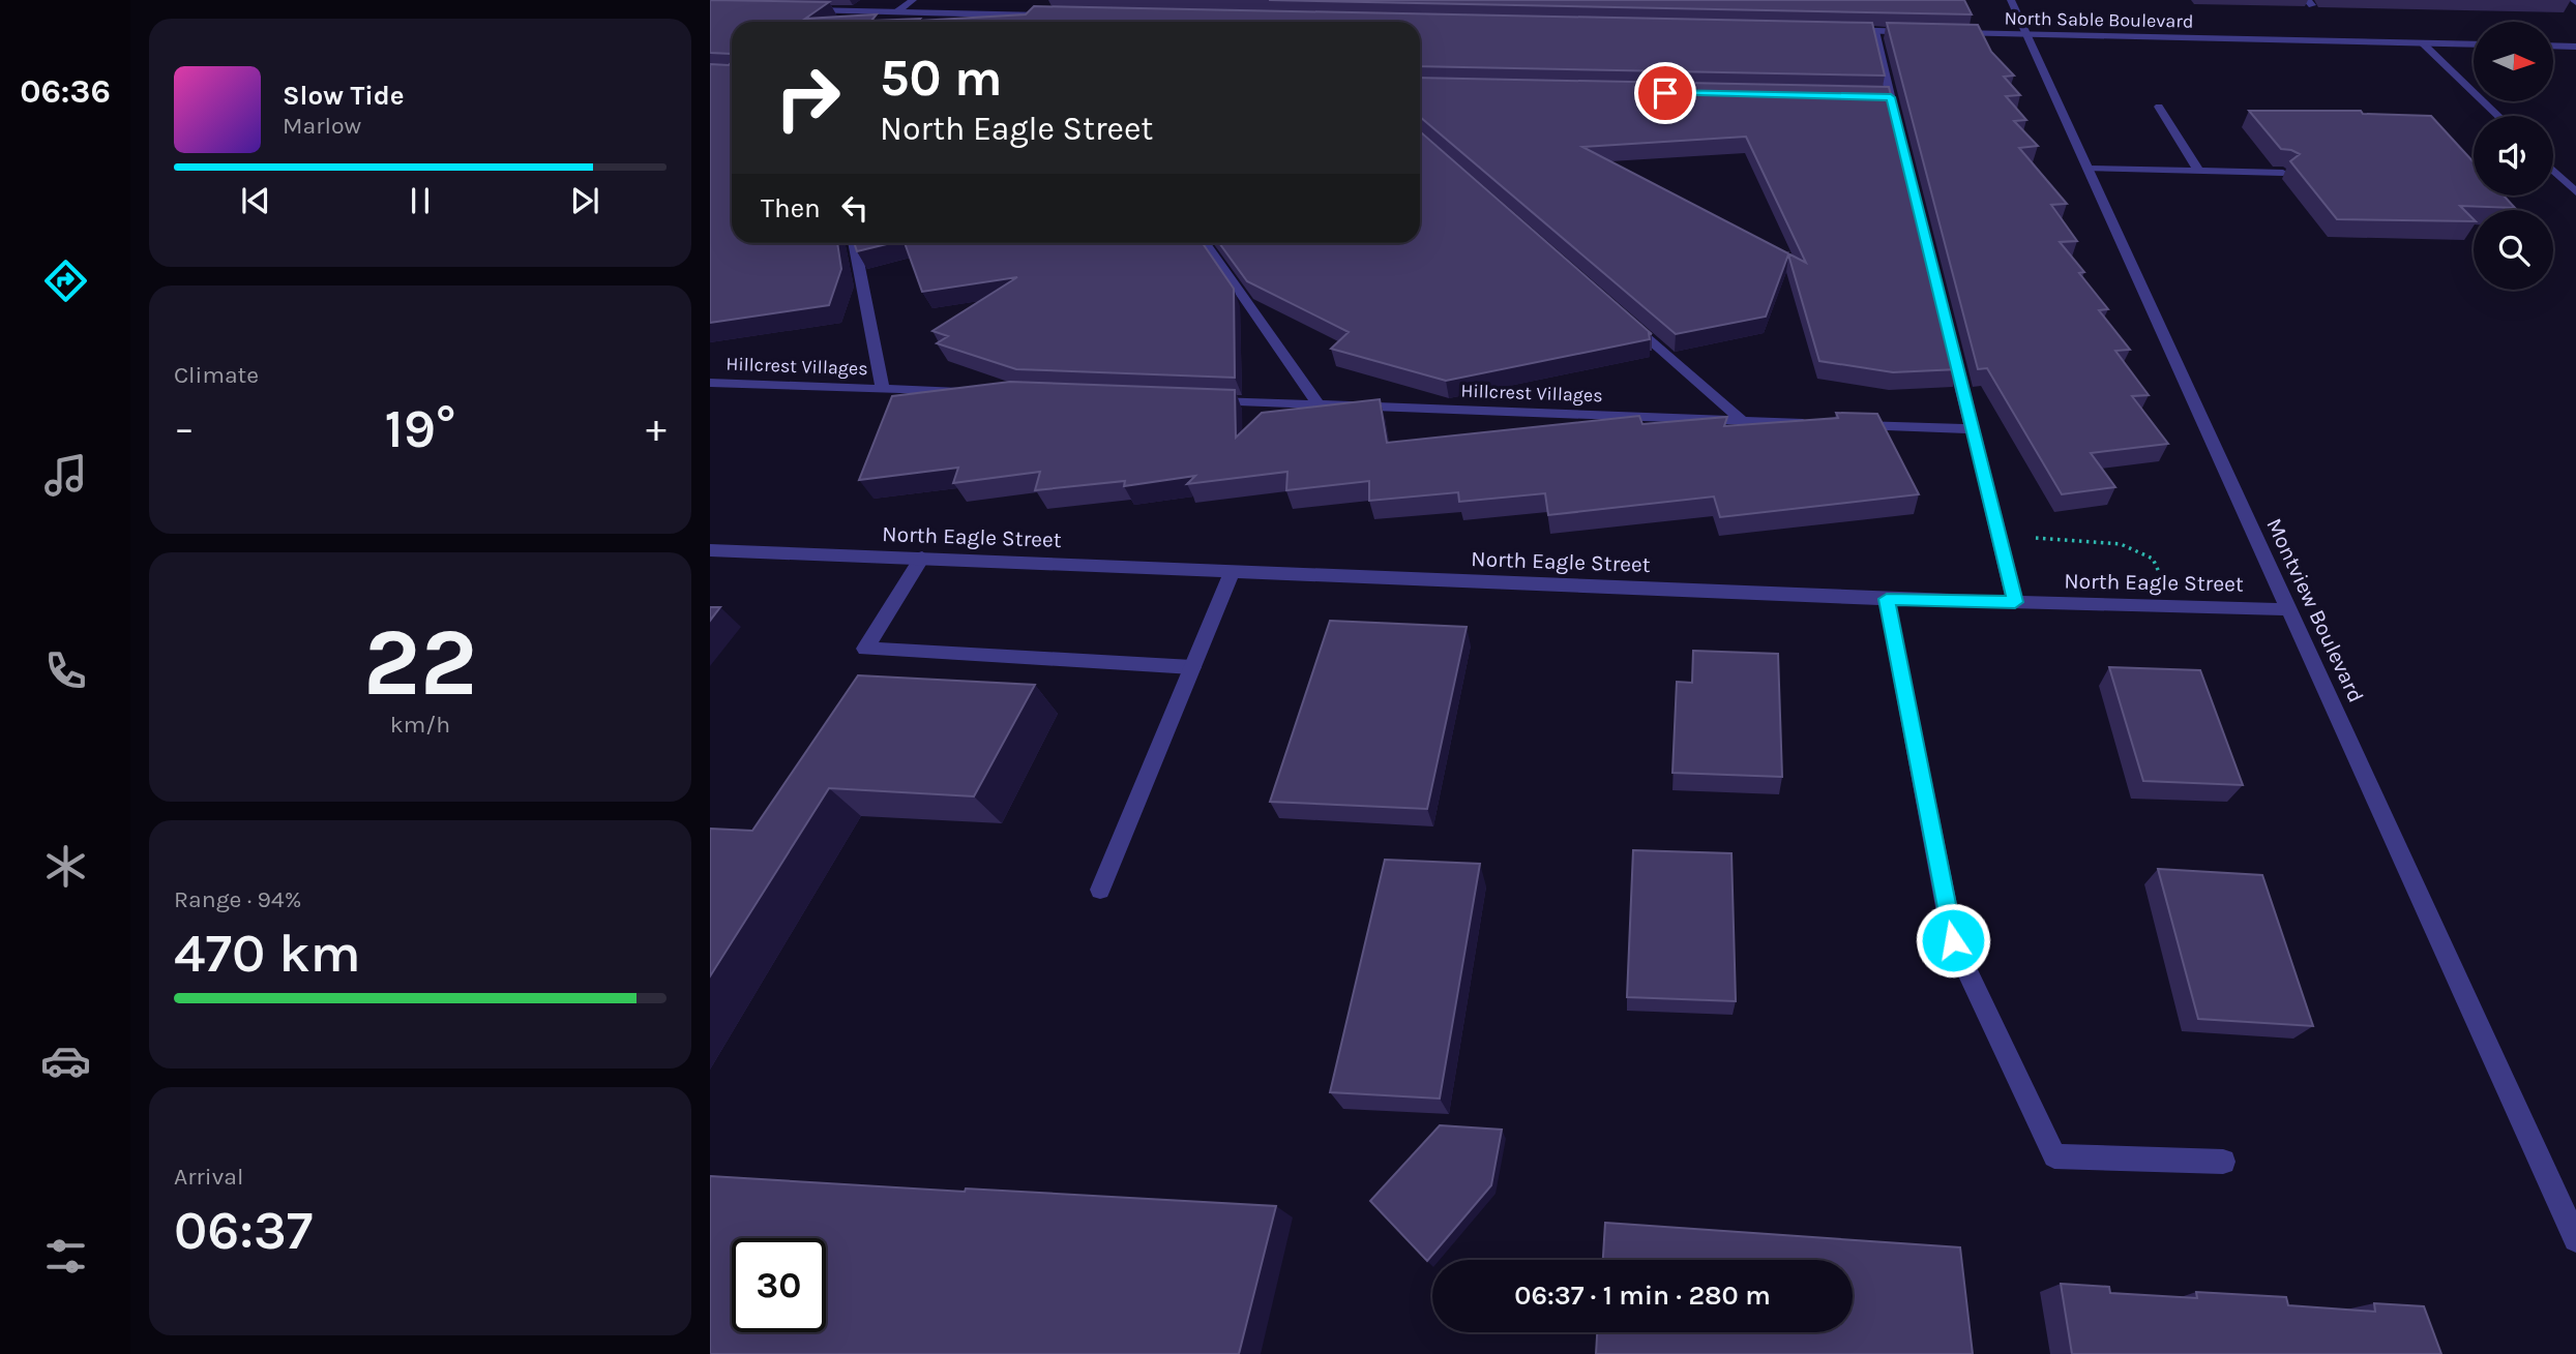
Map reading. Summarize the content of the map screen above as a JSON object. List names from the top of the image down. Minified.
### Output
{"streets":{"street":["North Sable Boulevard","Hillcrest Villages","North Eagle Street","Montview Boulevard"]},"crossings":[["North Sable Boulevard","Montview Boulevard"],["North Eagle Street","Montview Boulevard"]],"north":"right","page":{"tabs":"06:36","turn":["50 m","North Eagle Street"],"song":["Slow Tide","Marlow"],"then":"Then","tile":["Climate",["22","km/h"],["Range · 94%","470 km"],["Arrival","06:37"]],"heat":["−","19°","+"],"limit":"30","trip":"06:37 · 1 min · 280 m"}}
